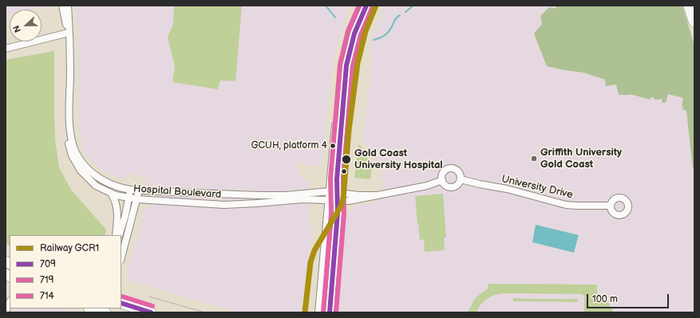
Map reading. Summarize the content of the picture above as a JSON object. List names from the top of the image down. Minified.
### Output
{"streets":{"street":["University Drive","Hospital Boulevard"]},"places":["GCUH, platform 4","Griffith University Gold Coast","Gold Coast University Hospital"],"lines":["rail line GCR1","transit line 709","transit line 714","transit line 719"],"legend":["Railway GCR1","709","719","714"],"scale_bar":"100 m","north":"left"}
